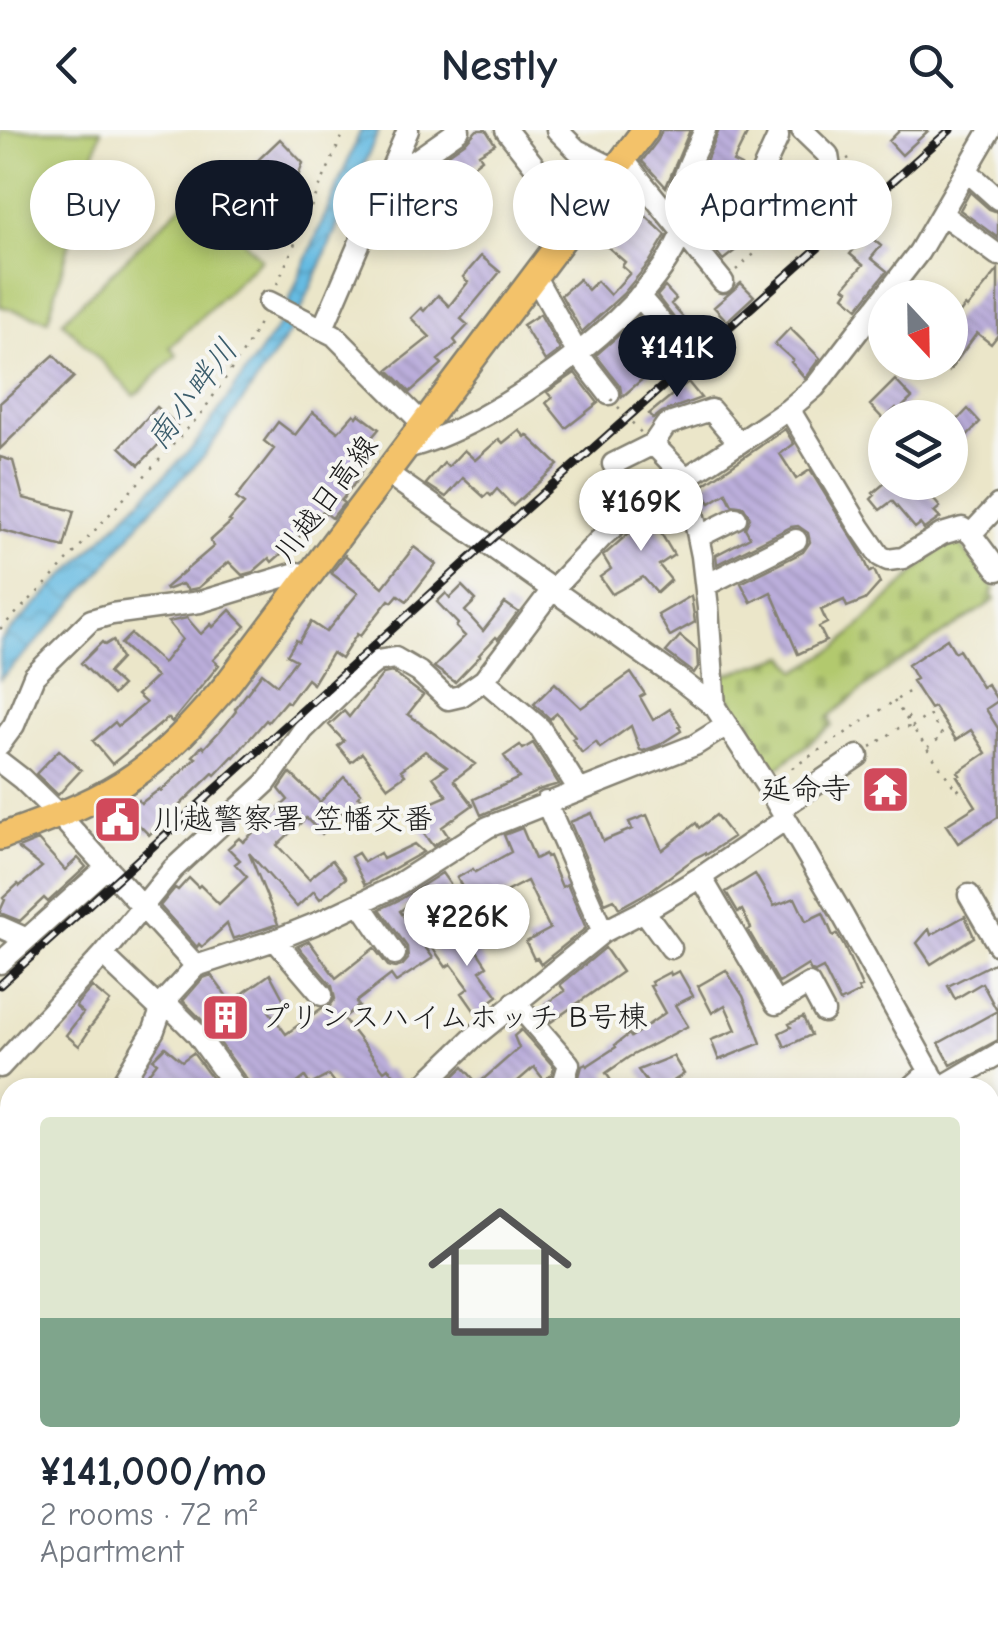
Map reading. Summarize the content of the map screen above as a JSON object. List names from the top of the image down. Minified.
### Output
{"streets":{"main road":["川越日高線"]},"water":["南小畔川"],"places":{"temple":["延命寺"],"public building":["川越警察署 笠幡交番"],"building":["プリンスハイムホッチ B号棟"]},"north":"bottom","page":{"header":"Nestly","chip":["Buy","Rent","Filters","New","Apartment"],"price":["¥141K","¥169K","¥226K"],"list":[{"name":"¥141,000/mo","note":"2 rooms · 72 m² · Apartment"}]}}
